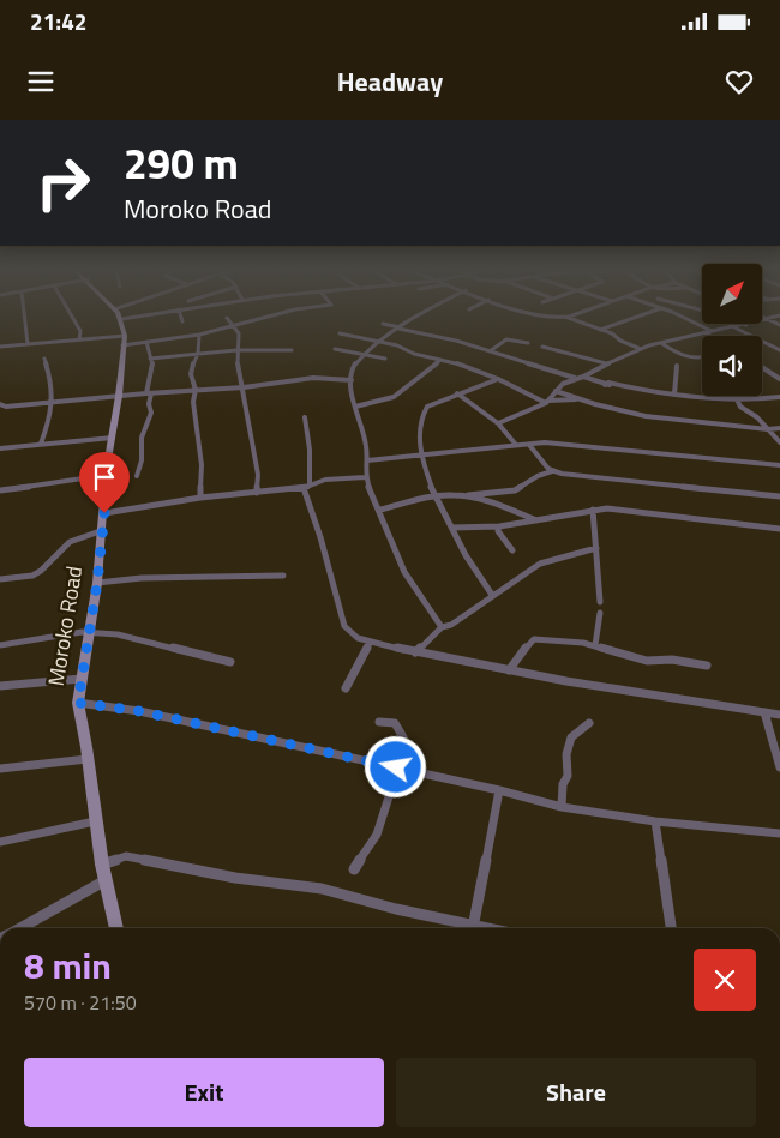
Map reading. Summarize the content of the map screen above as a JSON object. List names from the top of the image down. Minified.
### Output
{"streets":{"street":["Moroko Road"]},"north":"top right","page":{"status":"21:42","header":"Headway","turn":["290 m","Moroko Road"],"heading":["8 min","570 m · 21:50"],"buttons":["Exit","Share"]}}
